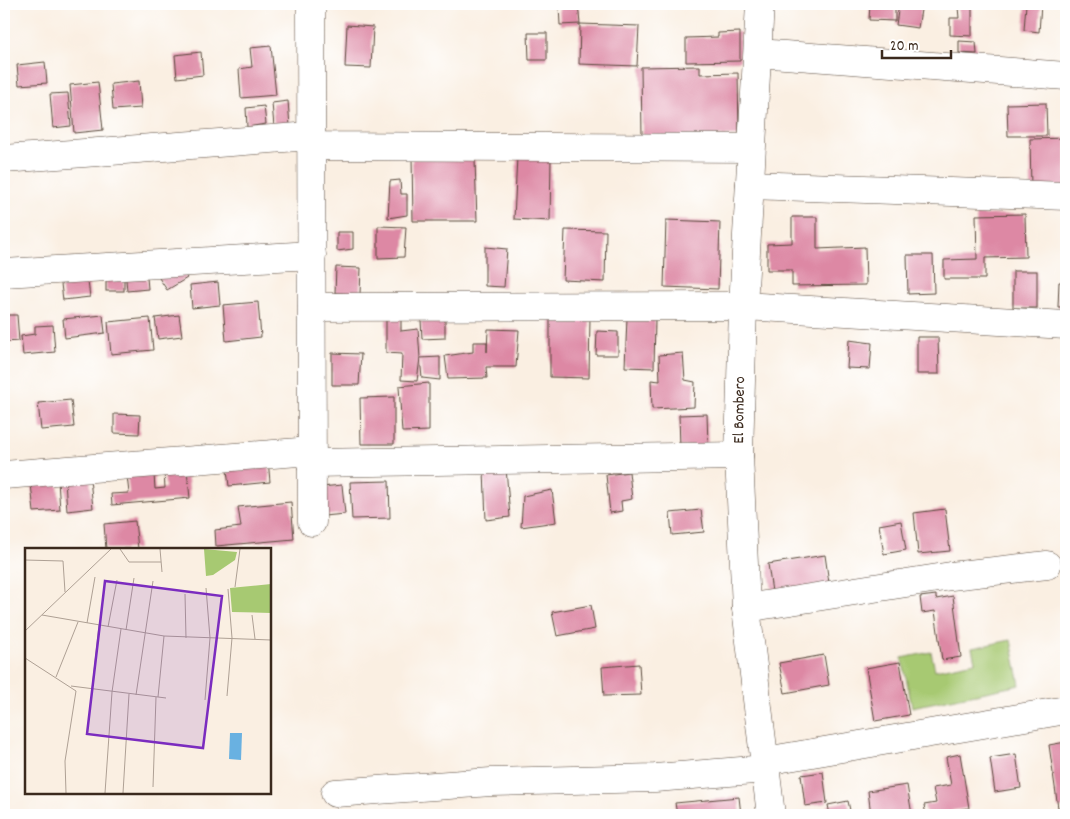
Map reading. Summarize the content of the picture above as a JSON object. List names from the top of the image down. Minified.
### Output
{"streets":{"street":["El Bombero"]},"scale_bar":"20 m"}
